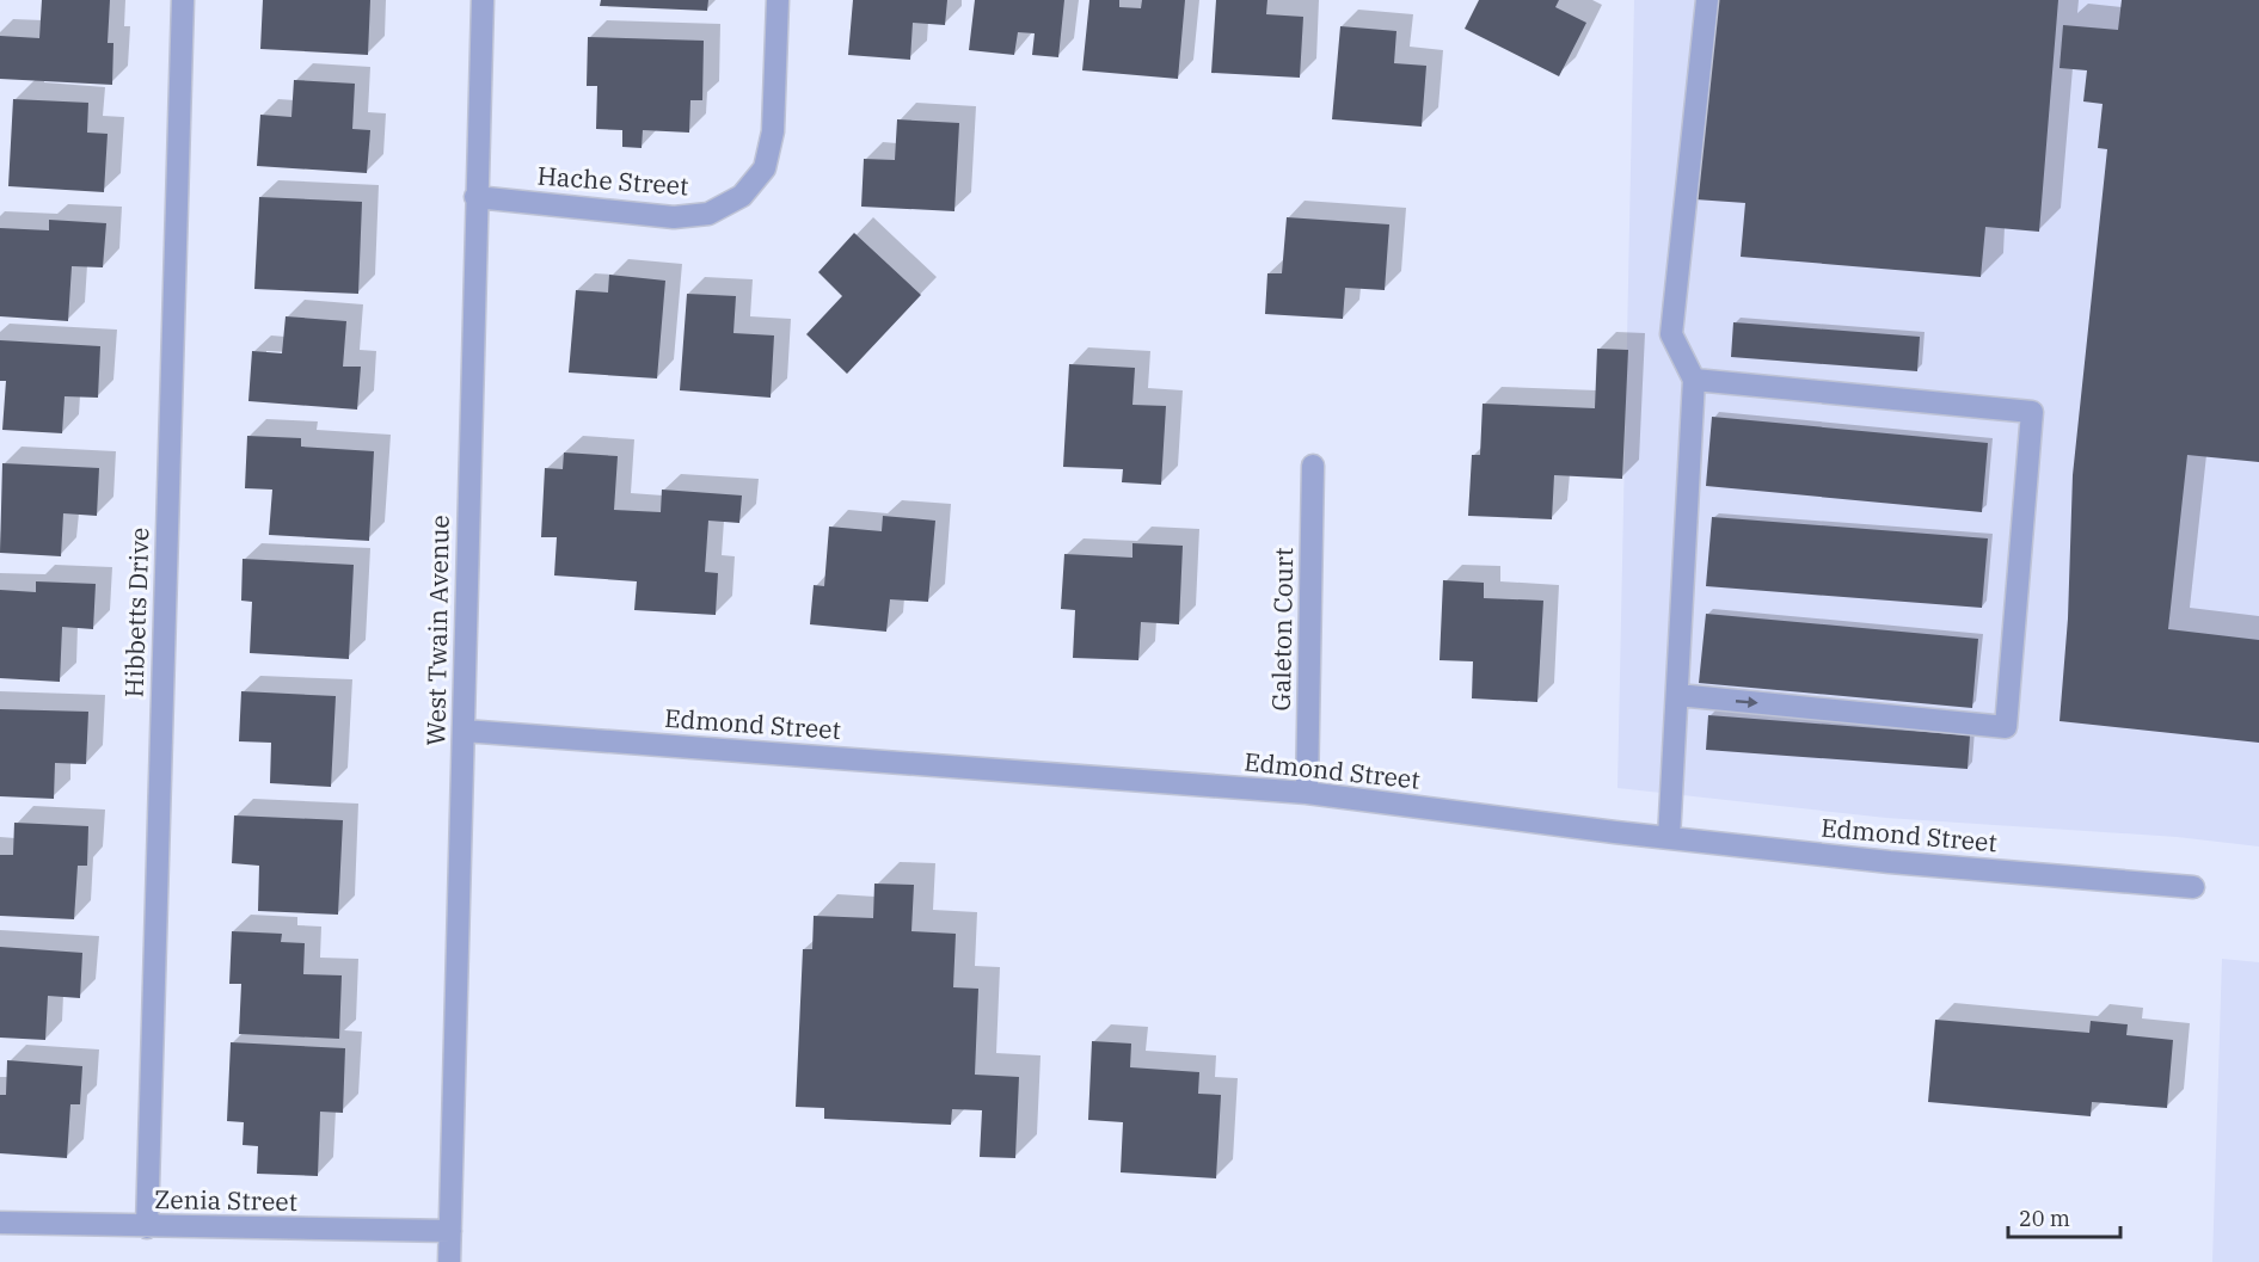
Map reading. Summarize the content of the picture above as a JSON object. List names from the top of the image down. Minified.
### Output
{"streets":{"street":["Hache Street","Hibbetts Drive","Galeton Court","West Twain Avenue","Edmond Street","Zenia Street"]},"crossings":[["Hache Street","West Twain Avenue"],["Hibbetts Drive","Zenia Street"],["Galeton Court","Edmond Street"],["West Twain Avenue","Edmond Street"],["West Twain Avenue","Zenia Street"]],"scale_bar":"20 m"}
